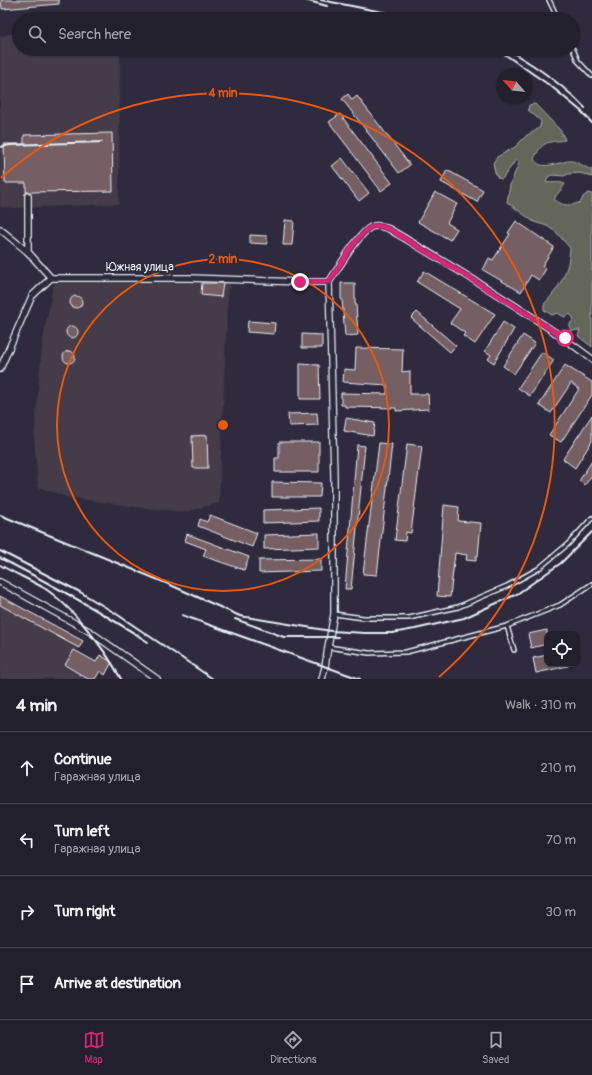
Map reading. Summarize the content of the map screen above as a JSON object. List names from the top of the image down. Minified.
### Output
{"streets":{"street":["Южная улица"]},"north":"top left","page":{"search":"Search here","heading":["4 min","Walk · 310 m"],"list":[["Continue","Гаражная улица","210 m"],["Turn left","Гаражная улица","70 m"],["Turn right","30 m"],"Arrive at destination"],"nav":["Map","Directions","Saved"]},"rings":["4 min","2 min"]}
